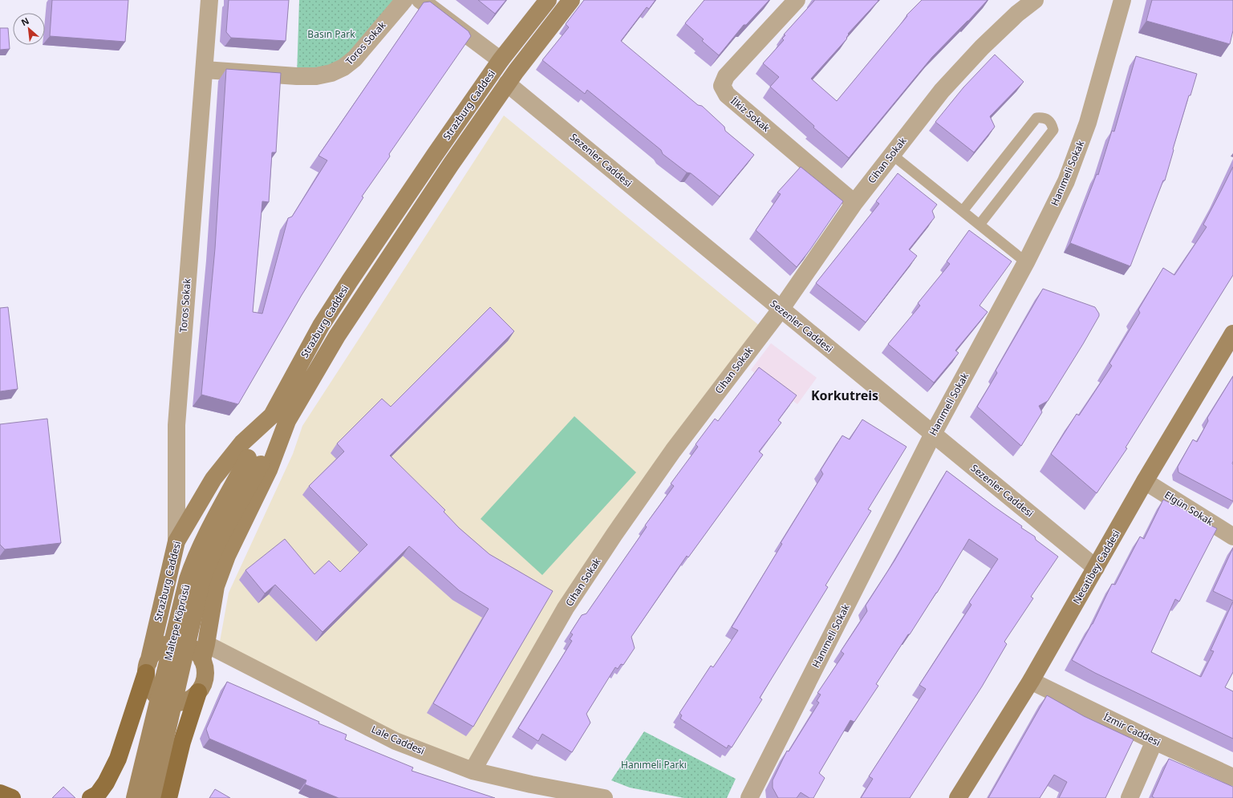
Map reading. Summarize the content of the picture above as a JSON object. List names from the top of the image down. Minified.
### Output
{"streets":{"main road":["Strazburg Caddesi","Necatibey Caddesi","Maltepe Köprüsü"],"street":["Toros Sokak","İlkiz Sokak","Sezenler Caddesi","Cihan Sokak","Hanımeli Sokak","Elgün Sokak","İzmir Caddesi","Lale Caddesi"]},"crossings":[["Toros Sokak","Strazburg Caddesi"],["Strazburg Caddesi","Sezenler Caddesi"],["Strazburg Caddesi","Lale Caddesi"],["İlkiz Sokak","Cihan Sokak"],["Sezenler Caddesi","Cihan Sokak"],["Sezenler Caddesi","Hanımeli Sokak"],["Sezenler Caddesi","Necatibey Caddesi"],["Cihan Sokak","Lale Caddesi"],["Elgün Sokak","Necatibey Caddesi"],["Necatibey Caddesi","İzmir Caddesi"]],"districts":["Korkutreis"],"parks":["Basın Park","Hanımeli Parkı"],"north":"top left"}
